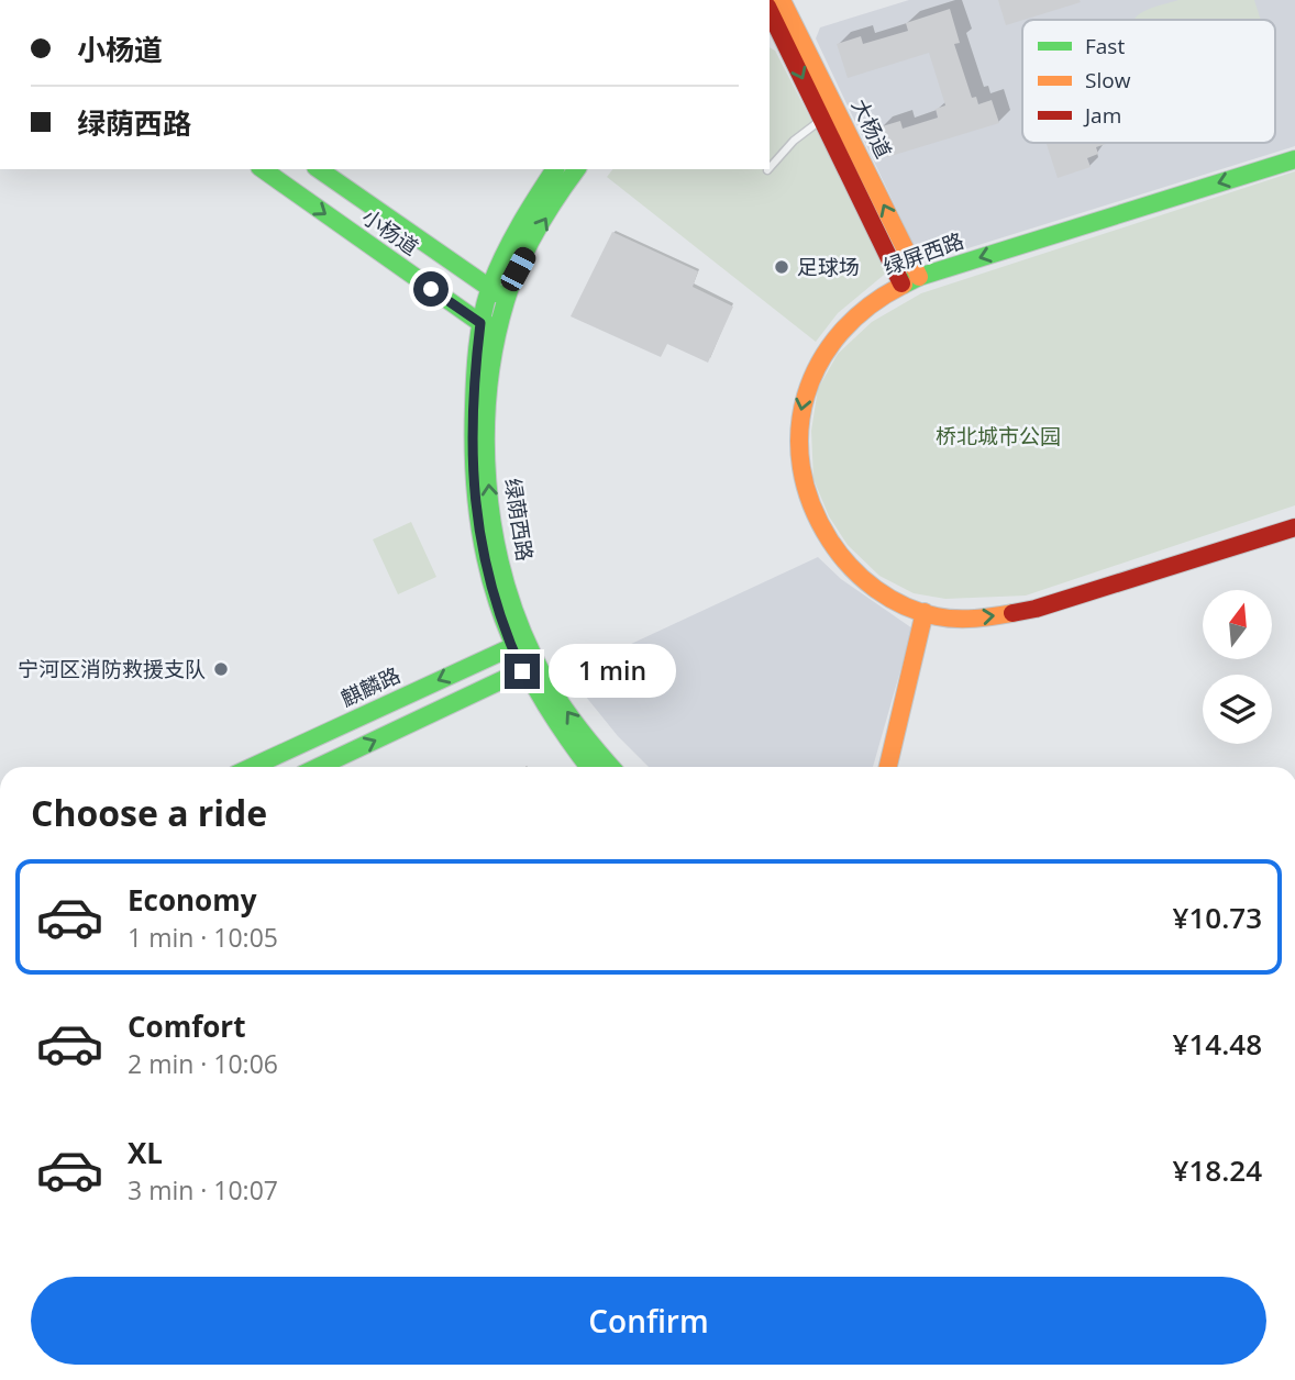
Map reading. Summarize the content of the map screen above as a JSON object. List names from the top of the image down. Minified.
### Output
{"streets":{"street":["大杨道","小杨道","绿屏西路","绿荫西路","麒麟路"]},"crossings":[["大杨道","绿屏西路"],["小杨道","绿荫西路"],["绿荫西路","麒麟路"]],"parks":["桥北城市公园"],"places":["足球场","宁河区消防救援支队"],"legend":["Fast","Slow","Jam"],"north":"top","page":{"banner":["小杨道","绿荫西路"],"bubble":"1 min","heading":"Choose a ride","list":[{"name":"Economy","note":"1 min · 10:05","value":"¥10.73"},{"name":"Comfort","note":"2 min · 10:06","value":"¥14.48"},{"name":"XL","note":"3 min · 10:07","value":"¥18.24"}],"buttons":"Confirm"}}
